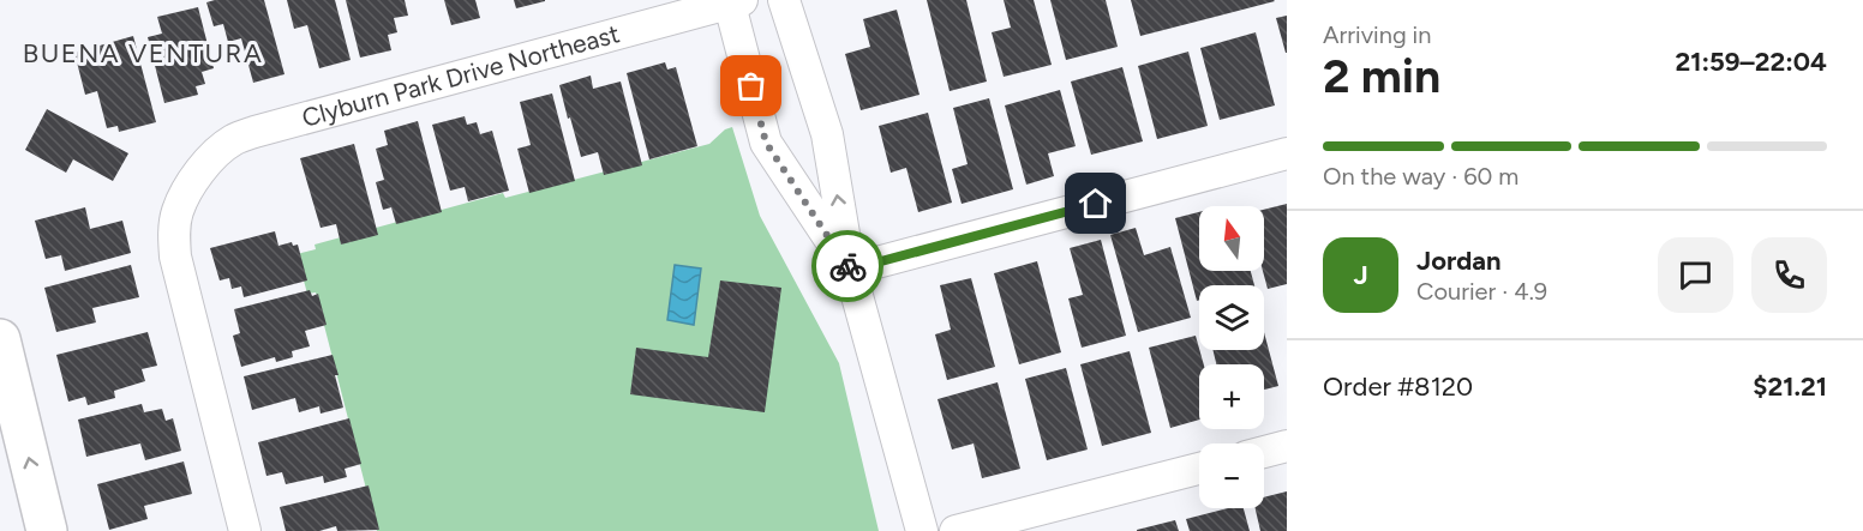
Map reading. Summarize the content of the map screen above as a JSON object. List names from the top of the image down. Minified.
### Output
{"streets":{"street":["Clyburn Park Drive Northeast"]},"districts":["BUENA VENTURA"],"north":"top","page":{"heading":["2 min","Arriving in","21:59–22:04"],"panel":["Jordan","Courier · 4.9","Order #8120","$21.21"],"bar":"On the way · 60 m","map_buttons":["+","−"],"round":"J"}}
